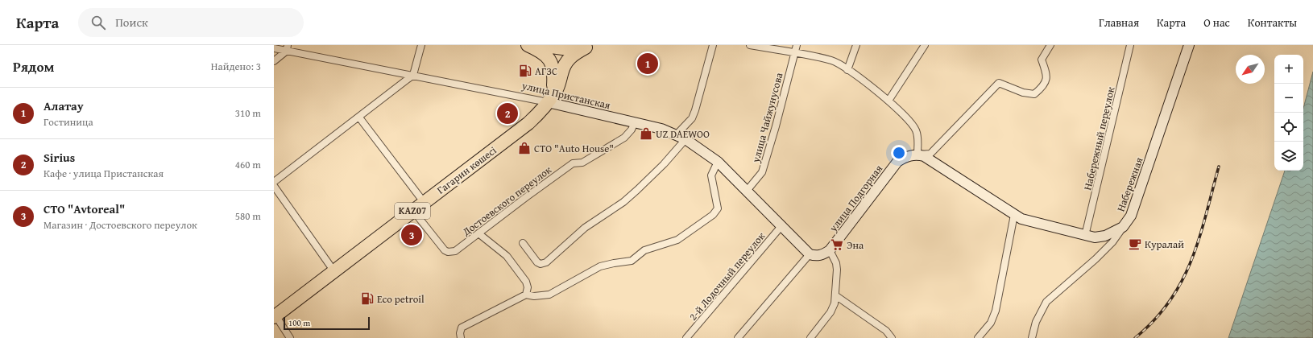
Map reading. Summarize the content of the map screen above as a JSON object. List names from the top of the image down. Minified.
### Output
{"streets":{"highway":["Гагарин көшесі","KAZ07"],"street":["улица Пристанская","улица Чайжунусова","Набережный переулок","Набережная","улица Подгорная","Достоевского переулок","2-й Лодочный переулок"]},"crossings":[["улица Пристанская","улица Чайжунусова"],["улица Пристанская","Гагарин көшесі"],["улица Пристанская","Достоевского переулок"],["улица Пристанская","KAZ07"],["улица Пристанская","2-й Лодочный переулок"],["Гагарин көшесі","Достоевского переулок"],["Гагарин көшесі","KAZ07"]],"places":{"fuel station":["АГЗС","Eco petroil"],"shop":["UZ DAEWOO","СТО \"Auto House\""],"cafe":["Куралай"],"supermarket":["Эна"]},"scale_bar":"100 m","north":"bottom left","page":{"header":"Карта","search":"Поиск","nav":["Главная","Карта","О нас","Контакты"],"heading":["Рядом","Найдено: 3"],"pins":["1","2","3"],"map_buttons":["+","−"],"list":[{"mark":"1","name":"Алатау","note":"Гостиница","value":"310 m"},{"mark":"2","name":"Sirius","note":"Кафе · улица Пристанская","value":"460 m"},{"mark":"3","name":"СТО \"Avtoreal\"","note":"Магазин · Достоевского переулок","value":"580 m"}],"scale":"100 m"}}
